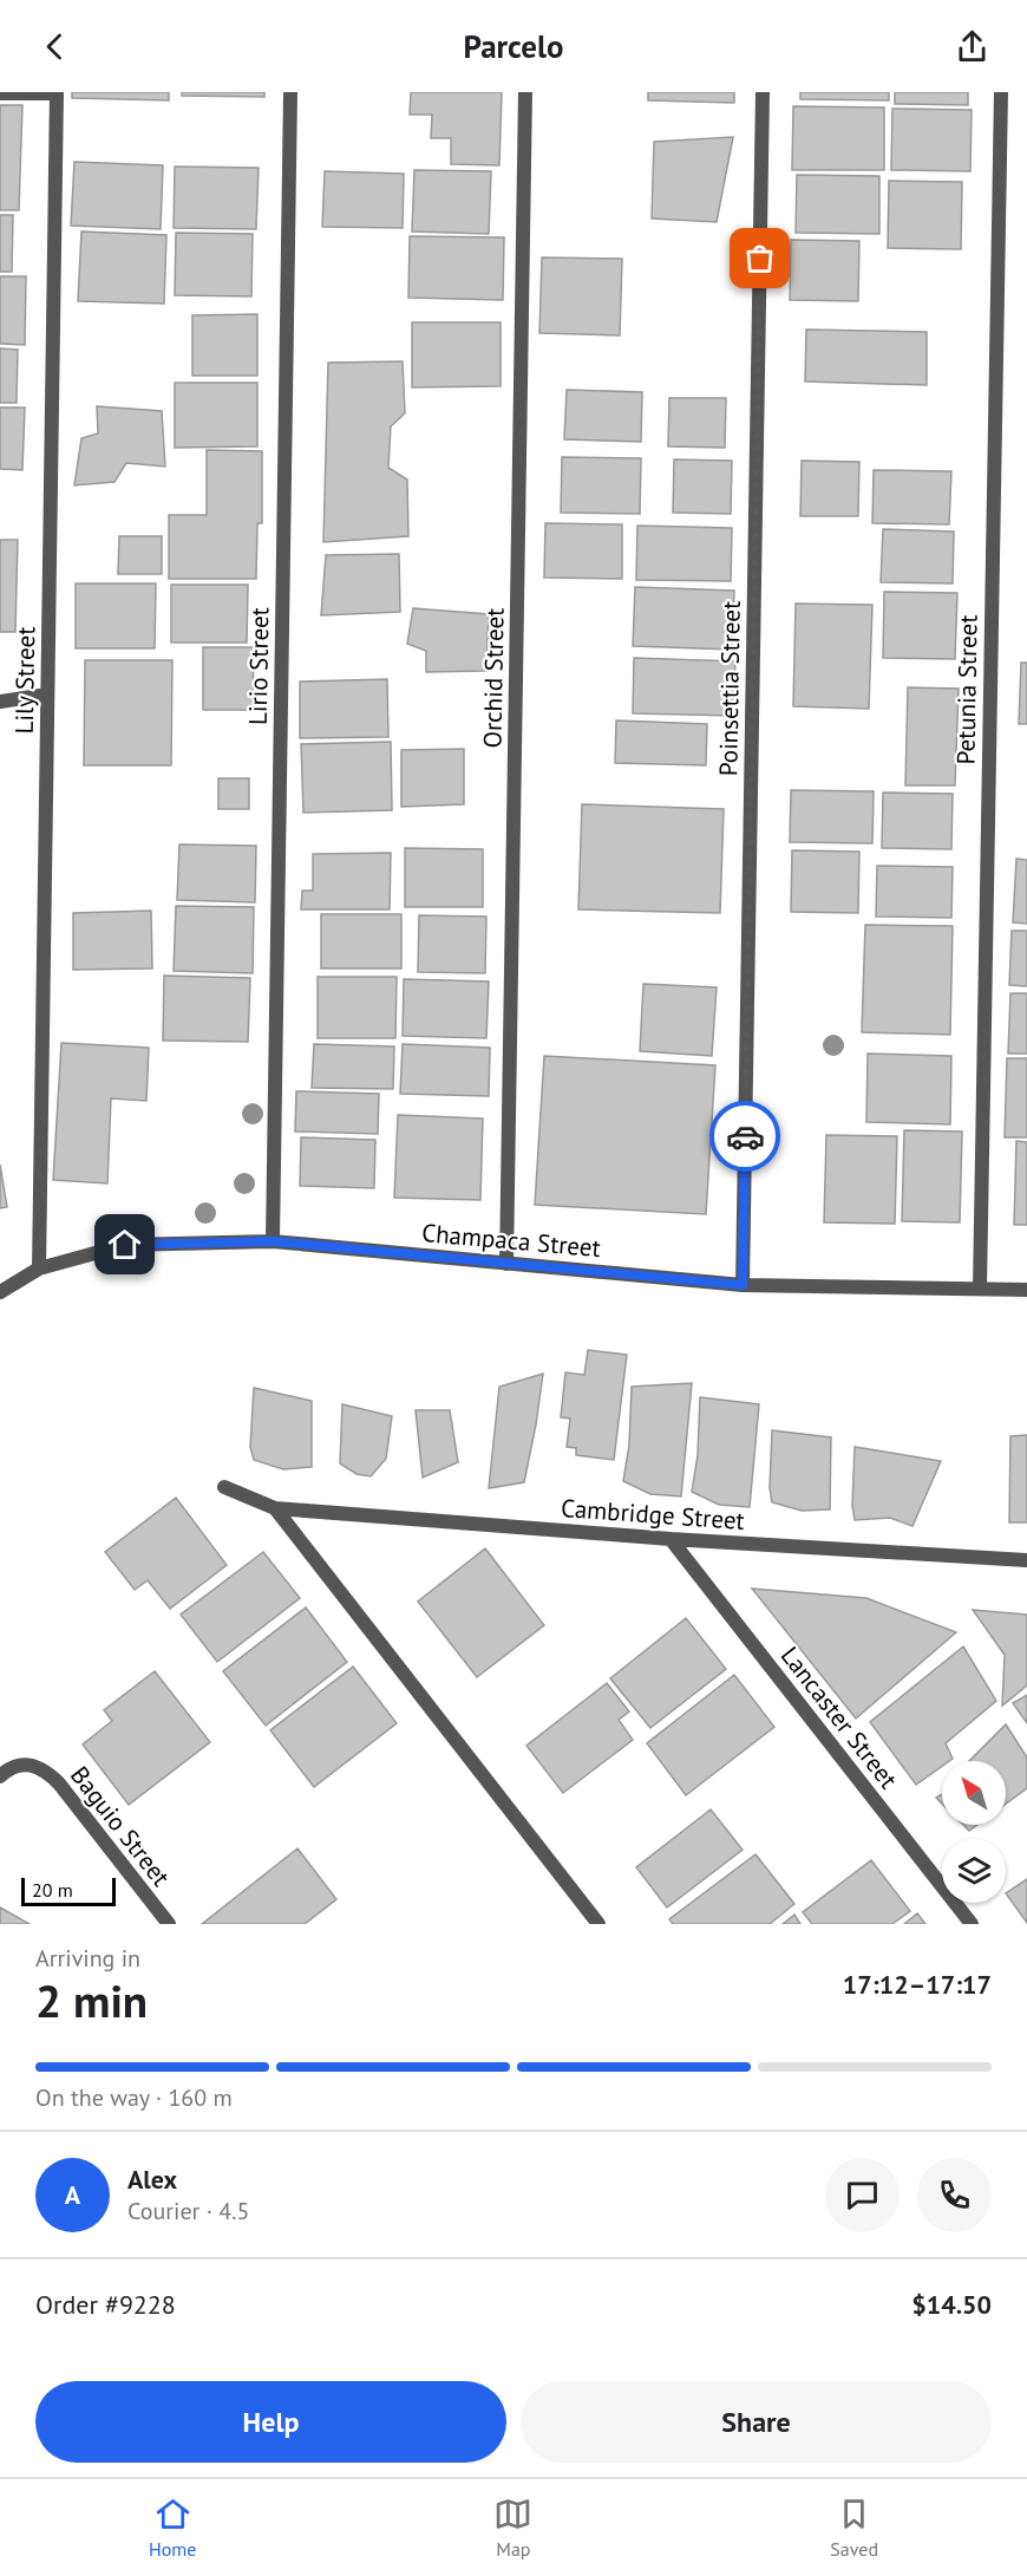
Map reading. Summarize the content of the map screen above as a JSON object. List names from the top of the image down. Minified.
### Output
{"streets":{"street":["Lirio Street","Orchid Street","Lily Street","Poinsettia Street","Petunia Street","Champaca Street","Cambridge Street","Lancaster Street","Baguio Street"]},"crossings":[["Lirio Street","Champaca Street"],["Orchid Street","Champaca Street"],["Lily Street","Champaca Street"],["Poinsettia Street","Champaca Street"],["Petunia Street","Champaca Street"],["Cambridge Street","Lancaster Street"]],"scale_bar":"20 m","north":"top left","page":{"header":"Parcelo","scale":"20 m","heading":["2 min","Arriving in","17:12–17:17"],"panel":["Alex","Courier · 4.5","Order #9228","$14.50"],"bar":"On the way · 160 m","round":"A","buttons":["Help","Share"],"tabs":["Home","Map","Saved"]}}
